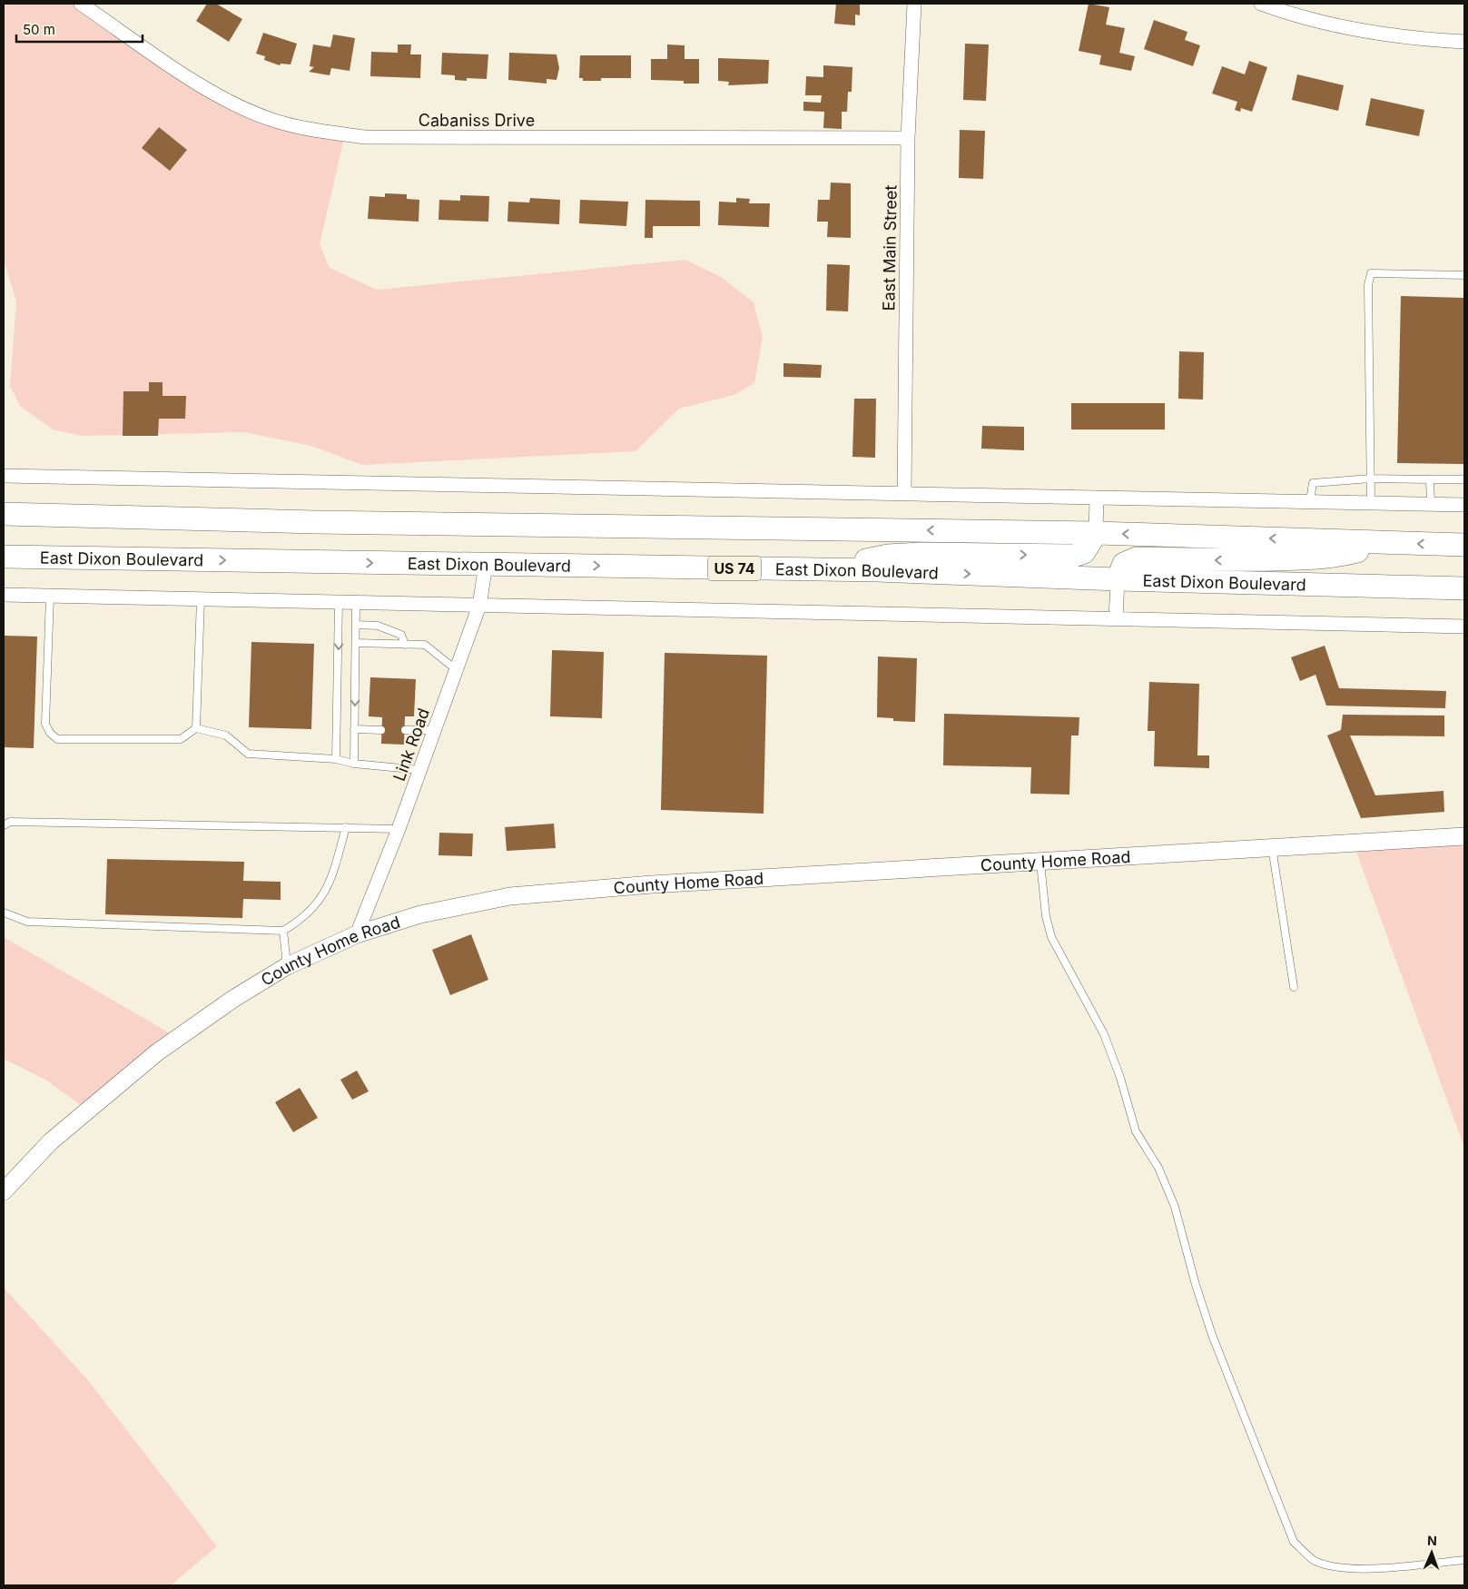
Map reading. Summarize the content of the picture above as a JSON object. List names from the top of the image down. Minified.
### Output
{"streets":{"highway":["East Dixon Boulevard","US 74"],"street":["Cabaniss Drive","East Main Street","Link Road","County Home Road"]},"crossings":[["Cabaniss Drive","East Main Street"],["East Dixon Boulevard","Link Road"],["Link Road","County Home Road"]],"scale_bar":"50 m","north":"top"}
